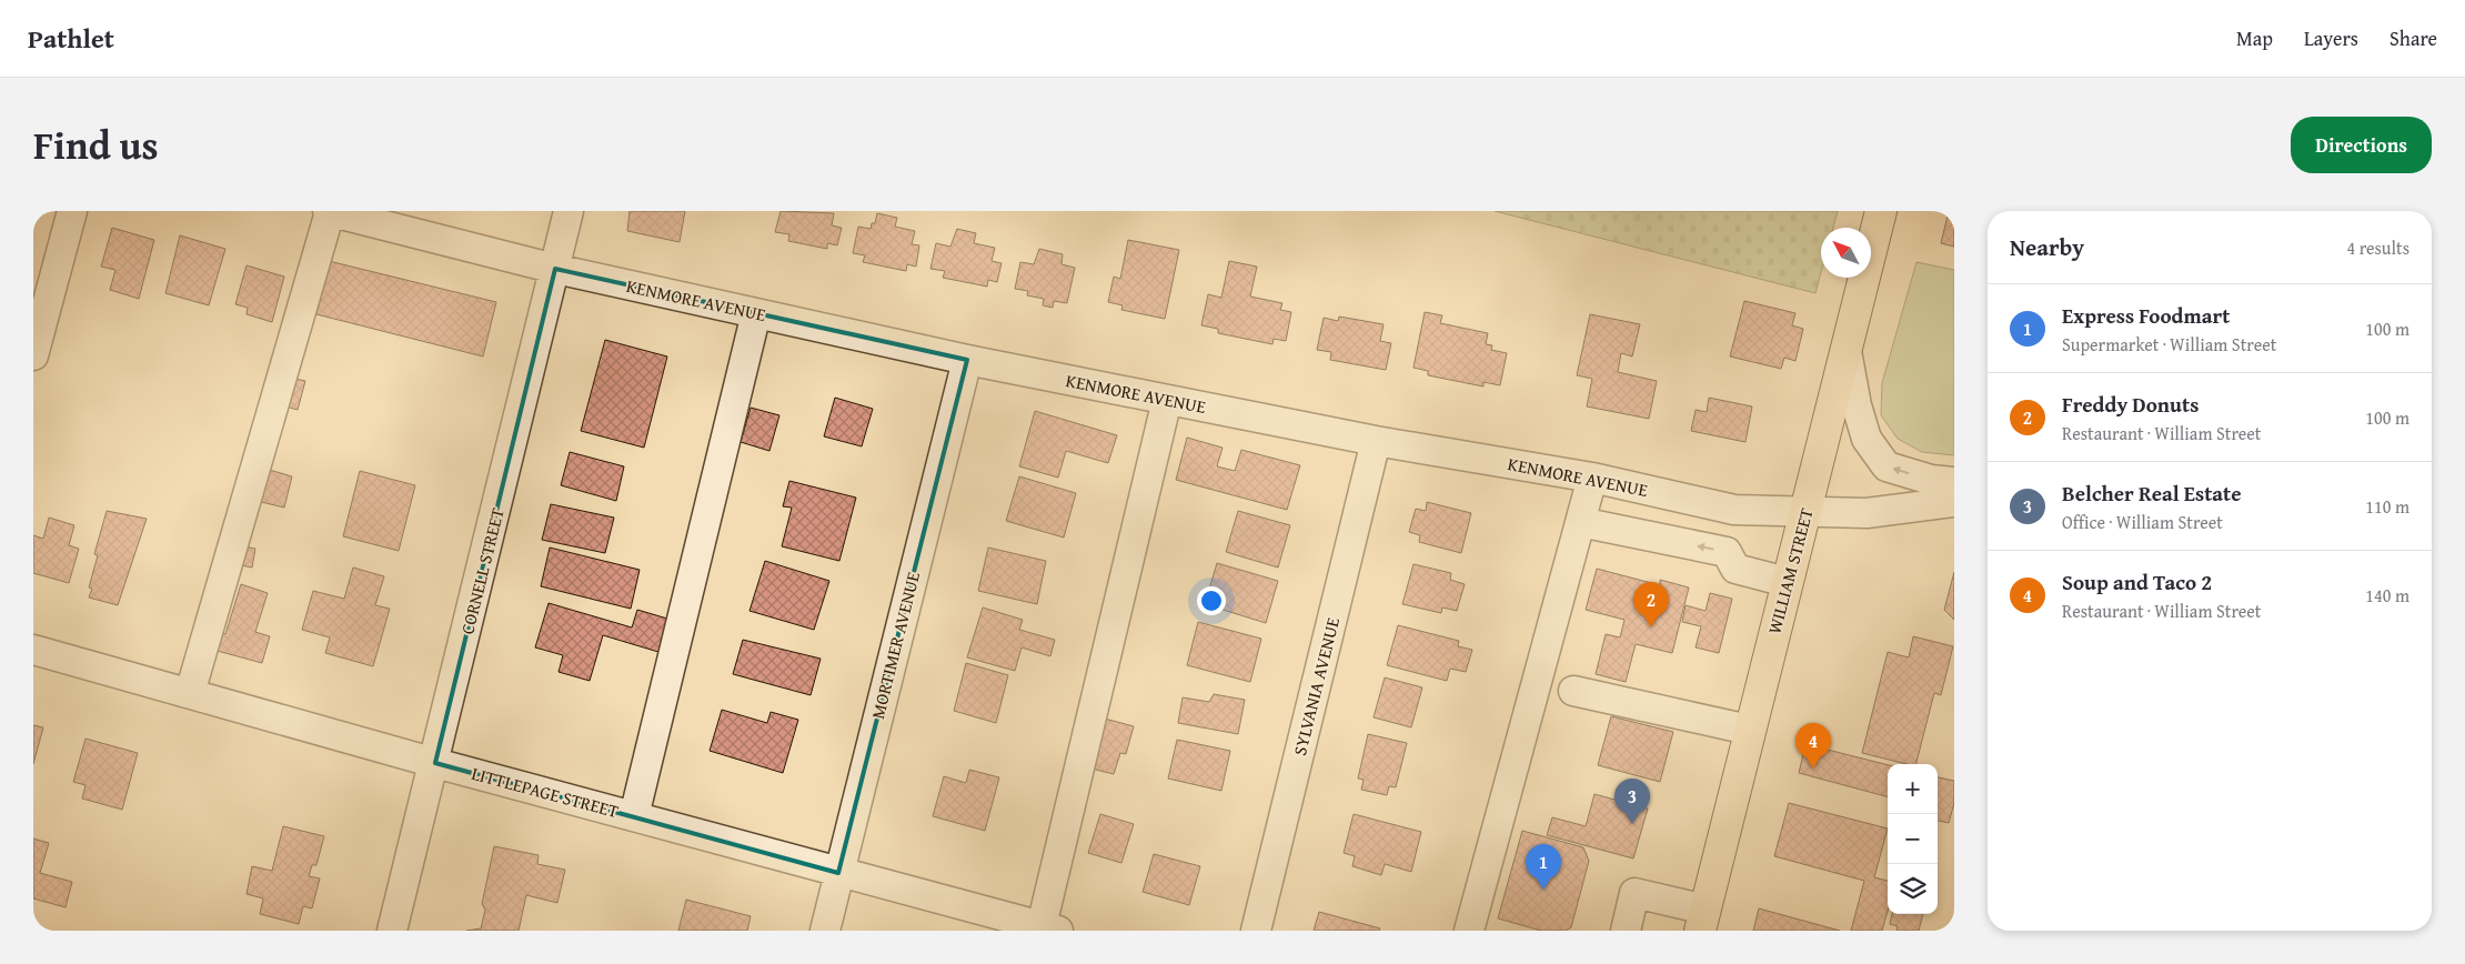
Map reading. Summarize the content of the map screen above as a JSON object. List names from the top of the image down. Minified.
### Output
{"streets":{"main road":["WILLIAM STREET"],"street":["KENMORE AVENUE","CORNELL STREET","MORTIMER AVENUE","SYLVANIA AVENUE","LITTLEPAGE STREET"]},"crossings":[["KENMORE AVENUE","CORNELL STREET"],["KENMORE AVENUE","WILLIAM STREET"],["KENMORE AVENUE","MORTIMER AVENUE"],["KENMORE AVENUE","SYLVANIA AVENUE"],["CORNELL STREET","LITTLEPAGE STREET"],["MORTIMER AVENUE","LITTLEPAGE STREET"]],"north":"top left","page":{"header":"Pathlet","nav":["Map","Layers","Share"],"title":"Find us","buttons":"Directions","heading":["Nearby","4 results"],"list":[{"mark":"1","name":"Express Foodmart","note":"Supermarket · William Street","value":"100 m"},{"mark":"2","name":"Freddy Donuts","note":"Restaurant · William Street","value":"100 m"},{"mark":"3","name":"Belcher Real Estate","note":"Office · William Street","value":"110 m"},{"mark":"4","name":"Soup and Taco 2","note":"Restaurant · William Street","value":"140 m"}],"pins":["2","4","3","1"],"map_buttons":["+","−"]}}
